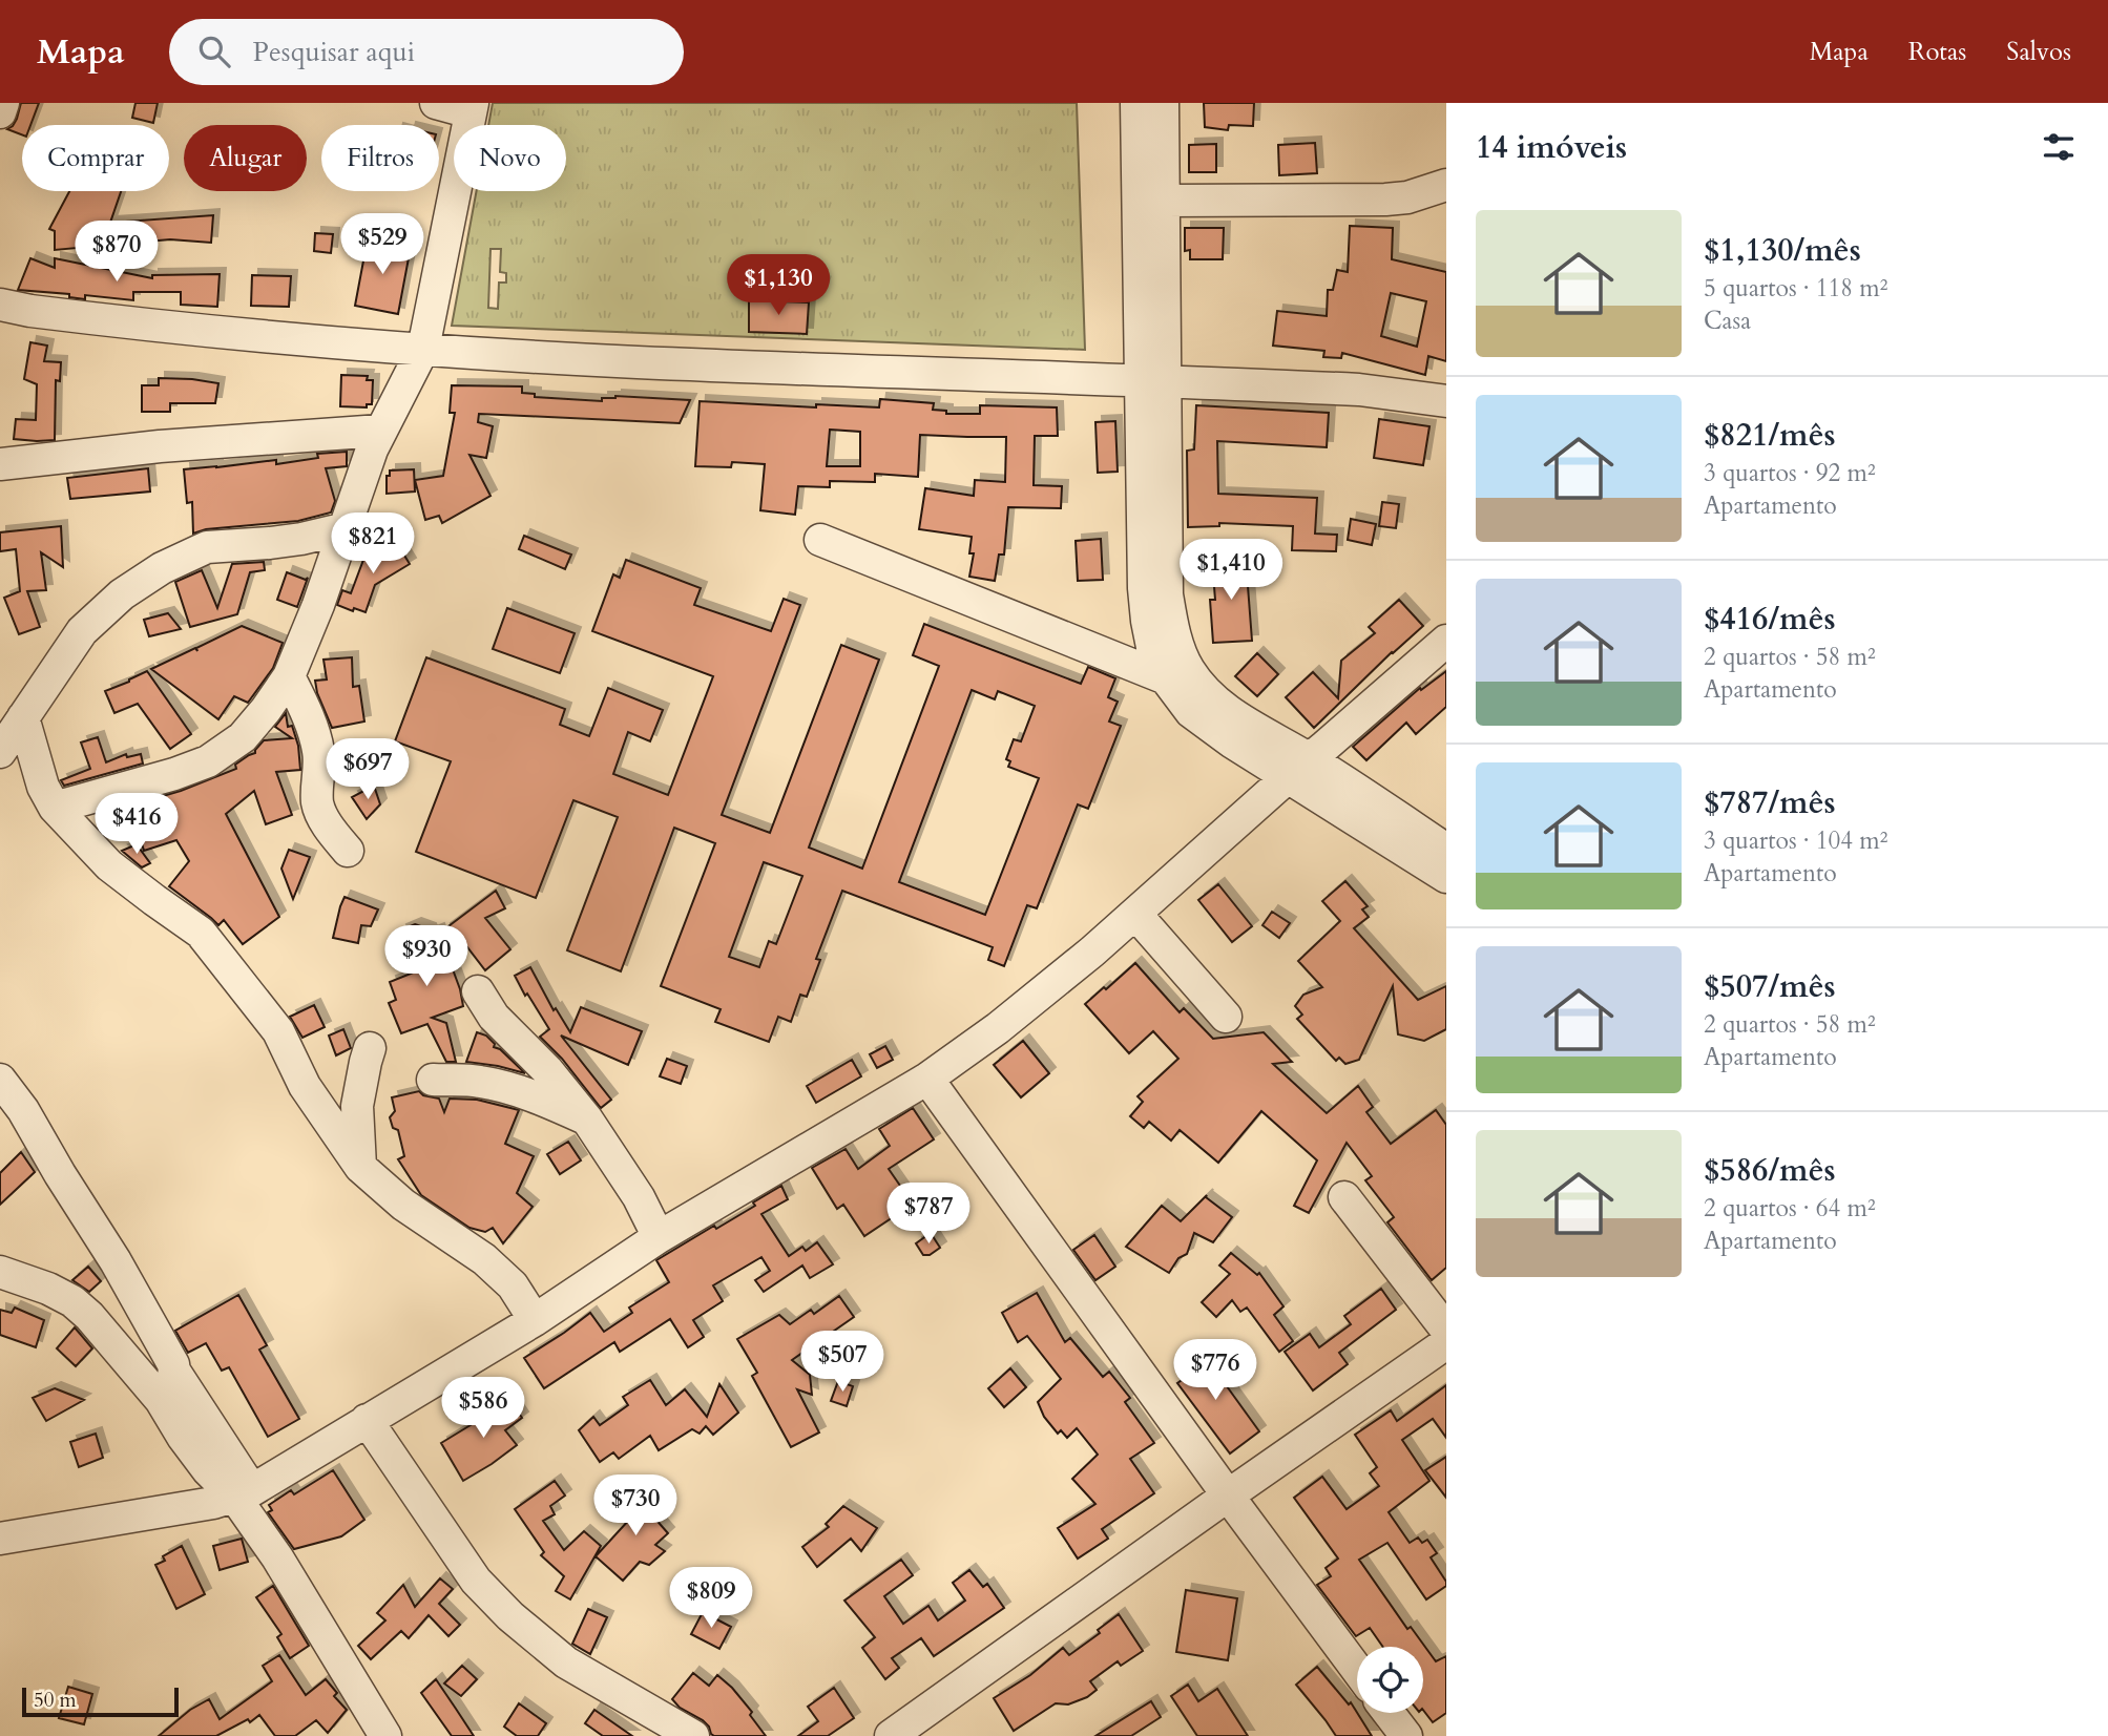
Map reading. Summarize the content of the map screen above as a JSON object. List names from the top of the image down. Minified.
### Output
{"scale_bar":"50 m","page":{"header":"Mapa","search":"Pesquisar aqui","nav":["Mapa","Rotas","Salvos"],"heading":"14 imóveis","chip":["Comprar","Alugar","Filtros","Novo"],"list":[{"name":"$1,130/mês","note":"5 quartos · 118 m² · Casa"},{"name":"$821/mês","note":"3 quartos · 92 m² · Apartamento"},{"name":"$416/mês","note":"2 quartos · 58 m² · Apartamento"},{"name":"$787/mês","note":"3 quartos · 104 m² · Apartamento"},{"name":"$507/mês","note":"2 quartos · 58 m² · Apartamento"},{"name":"$586/mês","note":"2 quartos · 64 m² · Apartamento"}],"price":["$529","$870","$1,130","$821","$1,410","$697","$416","$930","$787","$507","$776","$586","$730","$809"],"scale":"50 m"}}
